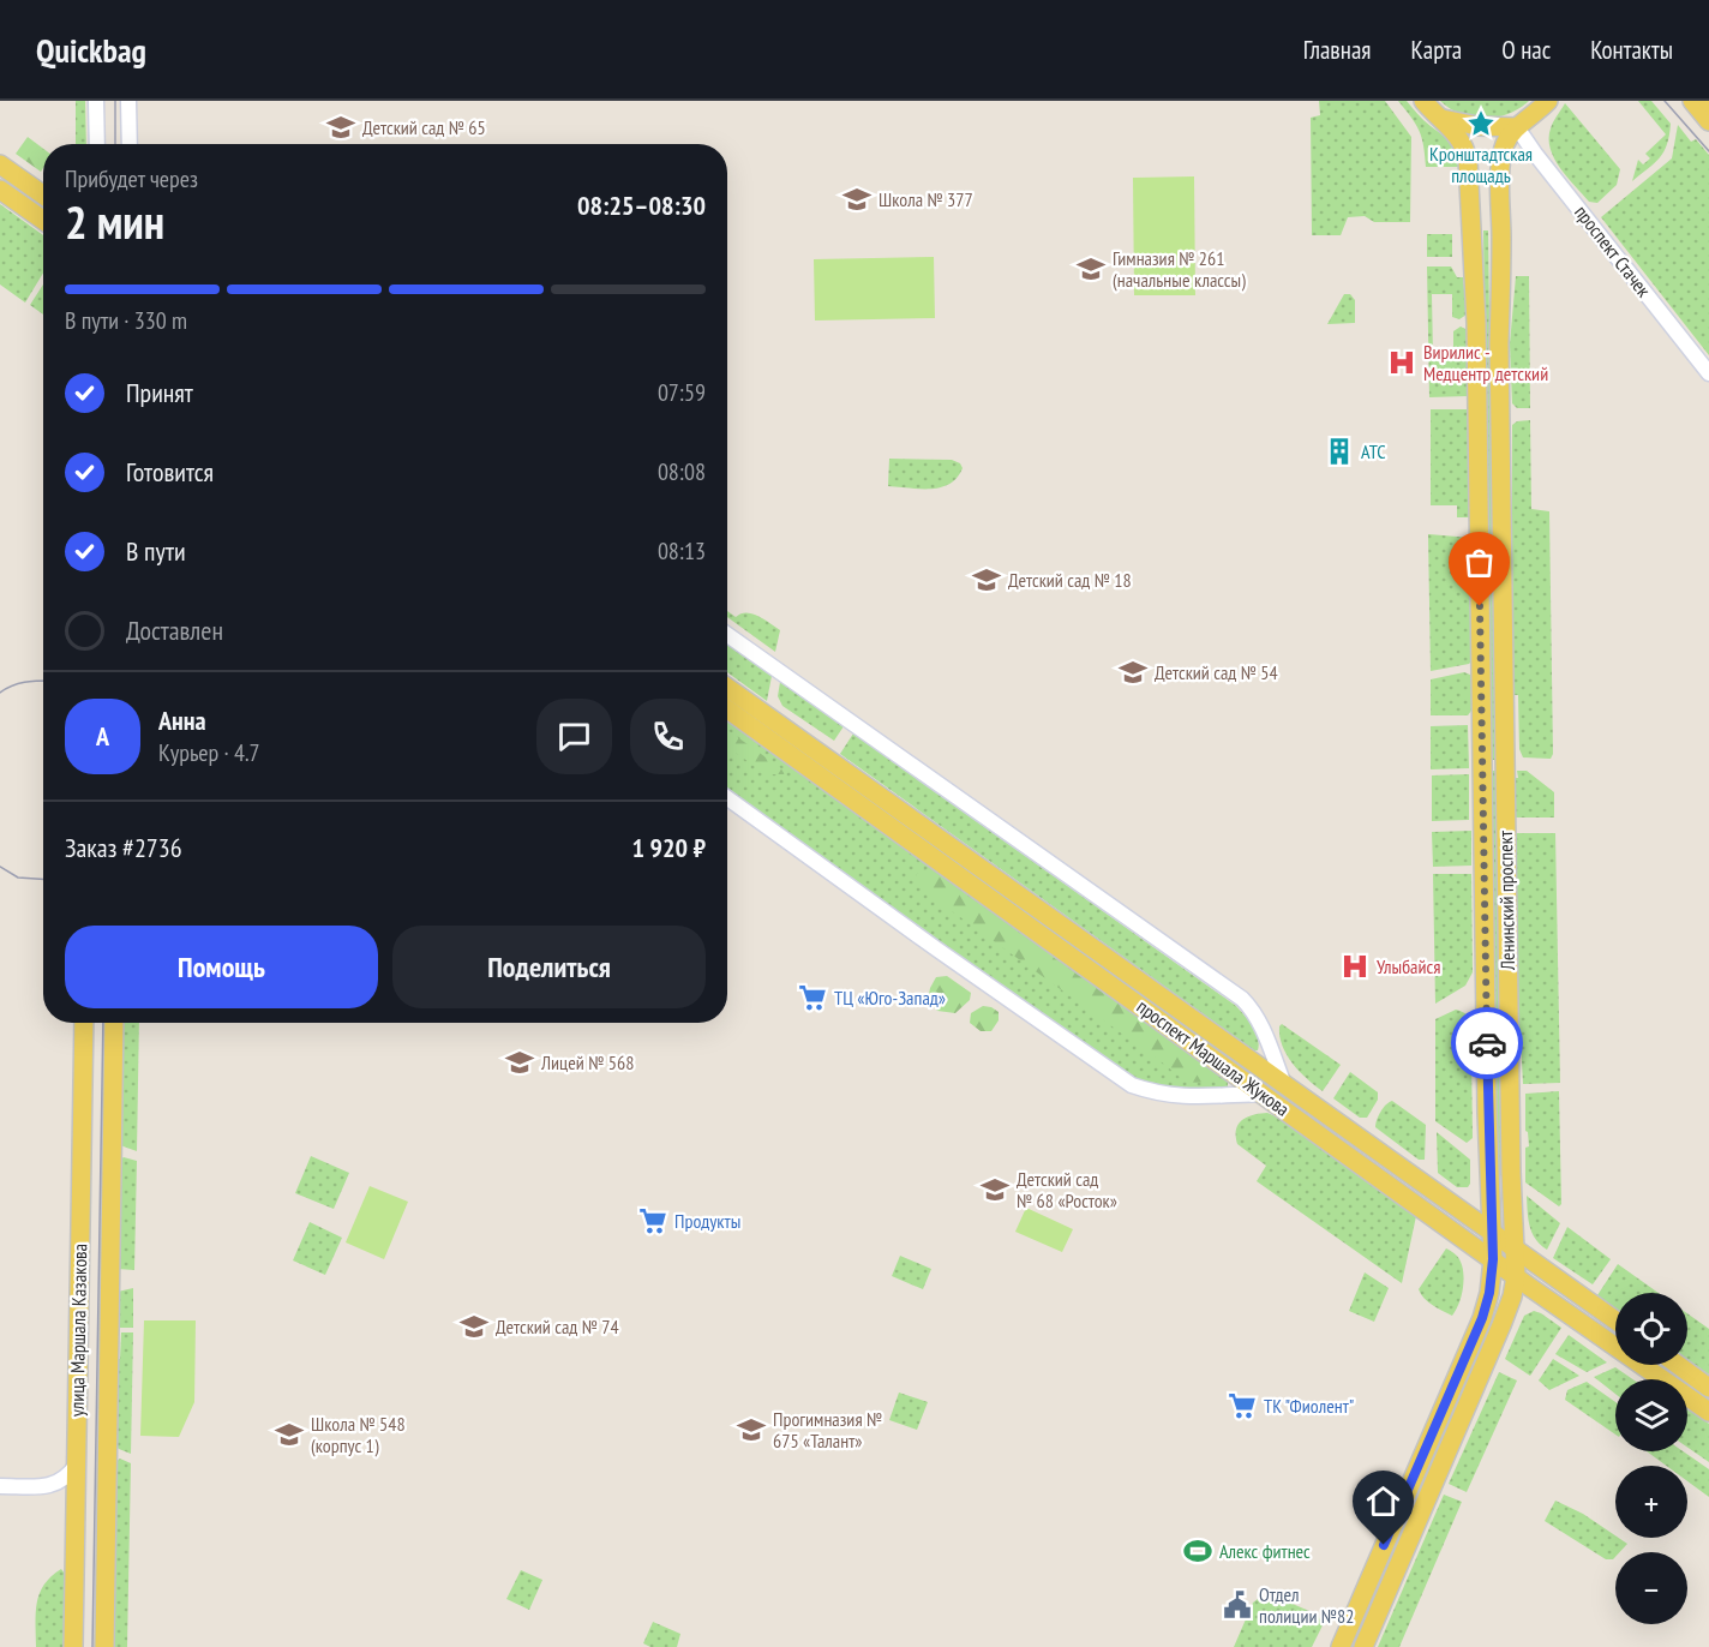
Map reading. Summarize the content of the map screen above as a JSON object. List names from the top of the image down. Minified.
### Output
{"streets":{"main road":["Ленинский проспект","проспект Маршала Жукова","улица Маршала Казакова"],"street":["проспект Стачек"]},"crossings":[["проспект Стачек","Ленинский проспект"],["Ленинский проспект","проспект Маршала Жукова"]],"places":{"place":["Кронштадтская площадь"],"school or university":["Детский сад № 65","Школа № 377","Гимназия № 261 (начальные классы)","Детский сад № 18","Детский сад № 54","Лицей № 568","Детский сад № 68 «Росток»","Детский сад № 74","Прогимназия № 675 «Талант»","Школа № 548 (корпус 1)"],"hospital":["Вирилис - Медцентр детский","Улыбайся"],"building":["АТС"],"supermarket":["ТЦ «Юго-Запад»","Продукты","ТК \"Фиолент\""],"sports":["Алекс фитнес"],"public building":["Отдел полиции №82"]},"page":{"header":"Quickbag","nav":["Главная","Карта","О нас","Контакты"],"heading":["2 мин","Прибудет через","08:25–08:30"],"panel":["Анна","Курьер · 4.7","Заказ #2736","1 920 ₽"],"bar":"В пути · 330 m","list":[["Принят","07:59"],["Готовится","08:08"],["В пути","08:13"],"Доставлен"],"round":"А","buttons":["Помощь","Поделиться"],"map_buttons":["+","−"]}}
